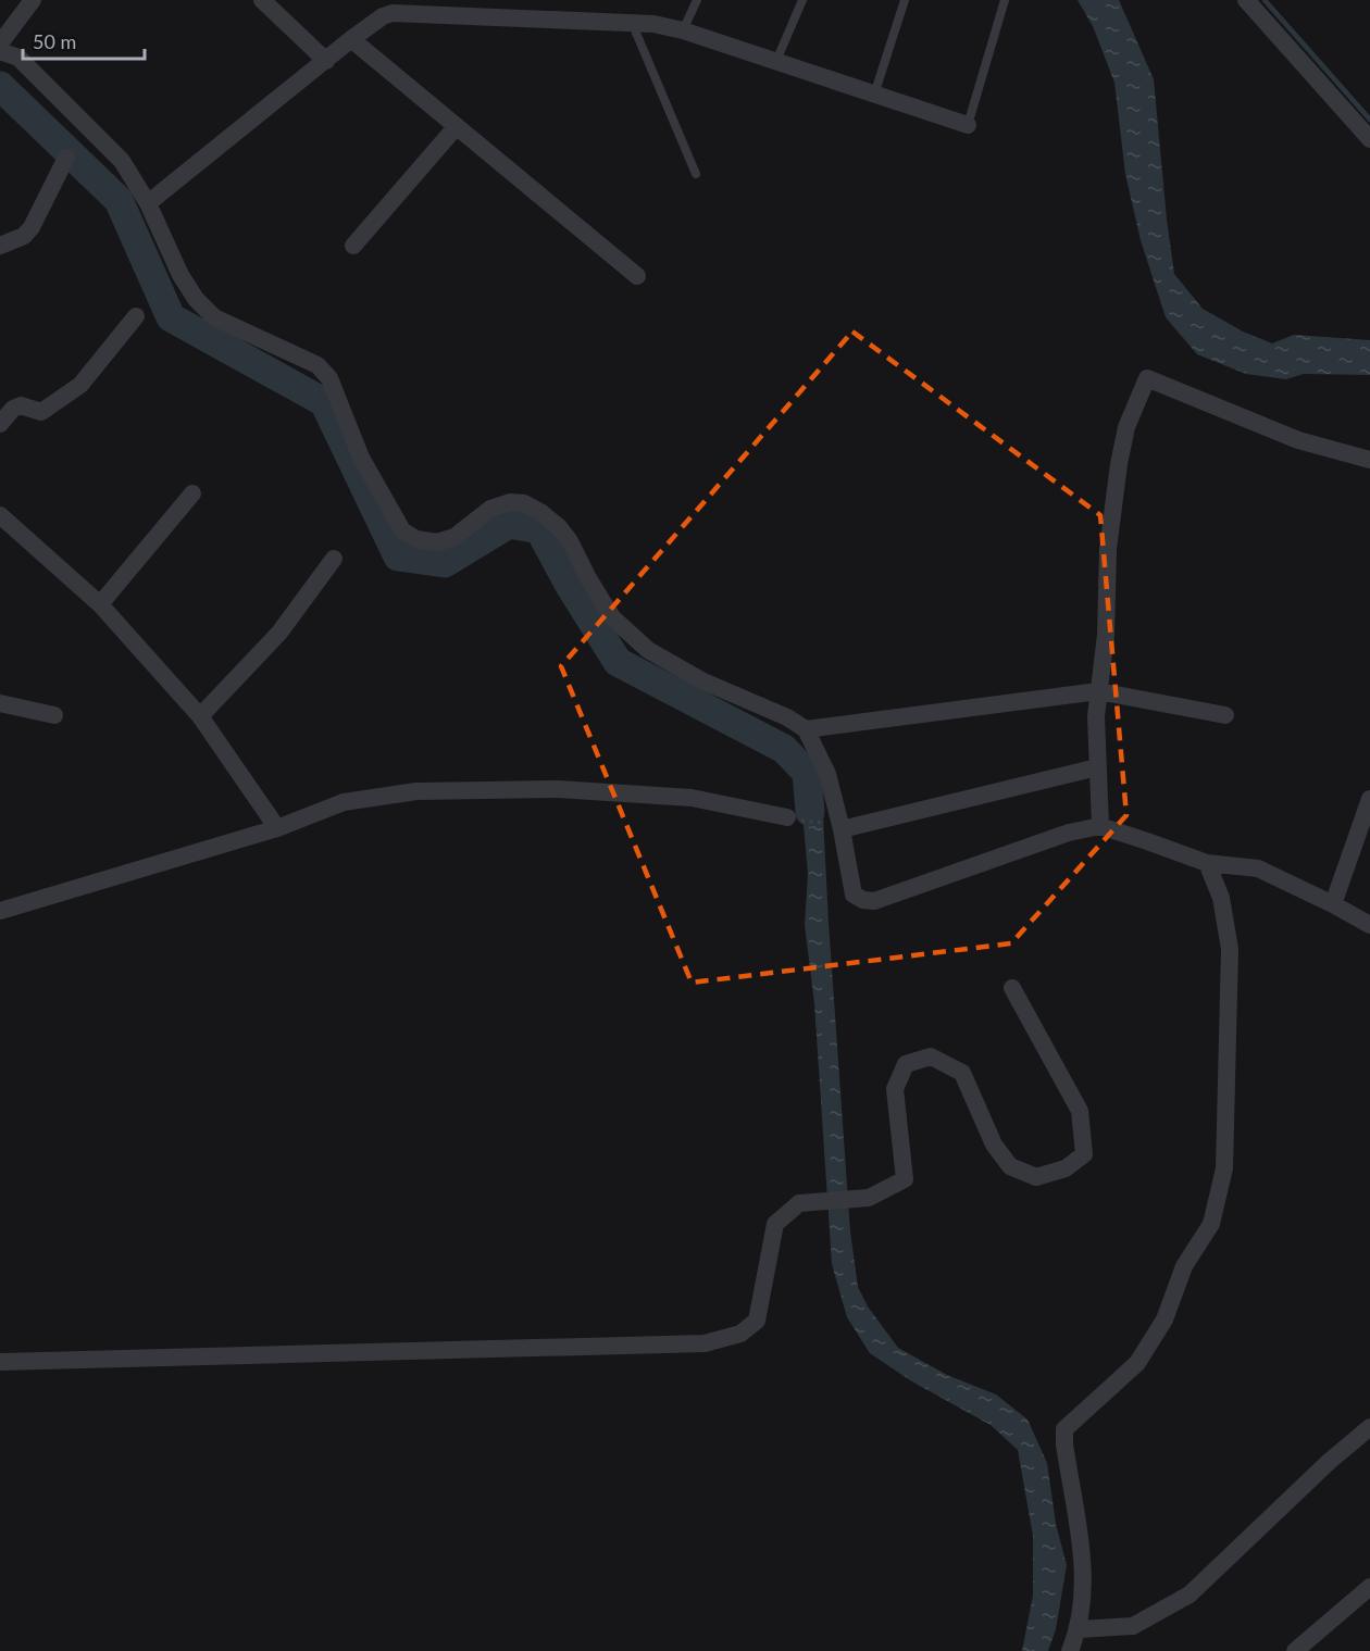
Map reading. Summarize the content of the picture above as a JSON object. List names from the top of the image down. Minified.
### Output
{"scale_bar":"50 m"}
